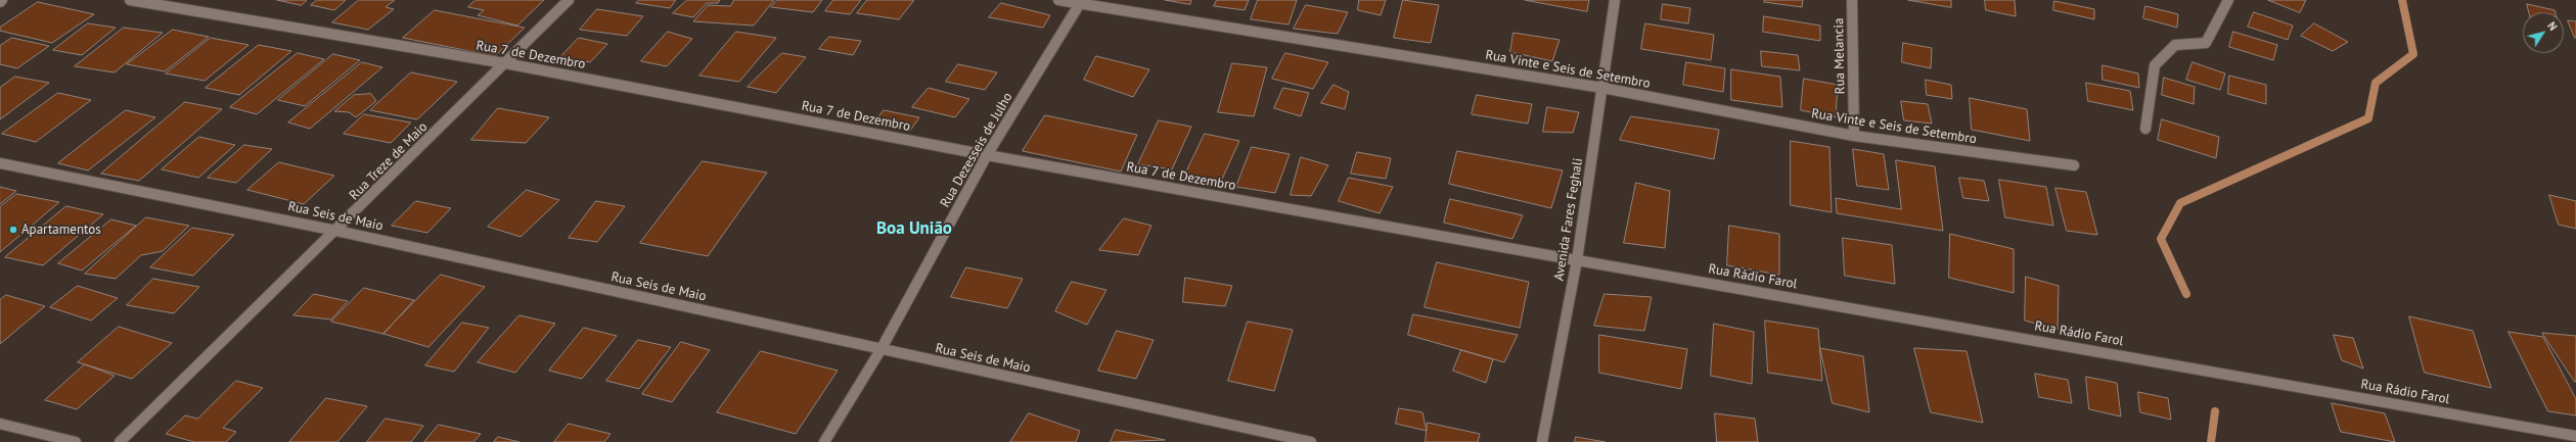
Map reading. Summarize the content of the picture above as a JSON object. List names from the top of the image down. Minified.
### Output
{"streets":{"street":["Rua 7 de Dezembro","Rua Melancia","Rua Vinte e Seis de Setembro","Rua Dezesseis de Julho","Rua Treze de Maio","Rua Seis de Maio","Avenida Fares Feghali","Rua Rádio Farol"]},"crossings":[["Rua 7 de Dezembro","Rua Dezesseis de Julho"],["Rua 7 de Dezembro","Rua Treze de Maio"],["Rua 7 de Dezembro","Avenida Fares Feghali"],["Rua 7 de Dezembro","Rua Rádio Farol"],["Rua Melancia","Rua Vinte e Seis de Setembro"],["Rua Vinte e Seis de Setembro","Rua Dezesseis de Julho"],["Rua Vinte e Seis de Setembro","Avenida Fares Feghali"],["Rua Dezesseis de Julho","Rua Seis de Maio"],["Rua Treze de Maio","Rua Seis de Maio"],["Avenida Fares Feghali","Rua Rádio Farol"]],"districts":["Boa União"],"places":["Apartamentos"],"north":"top right"}
